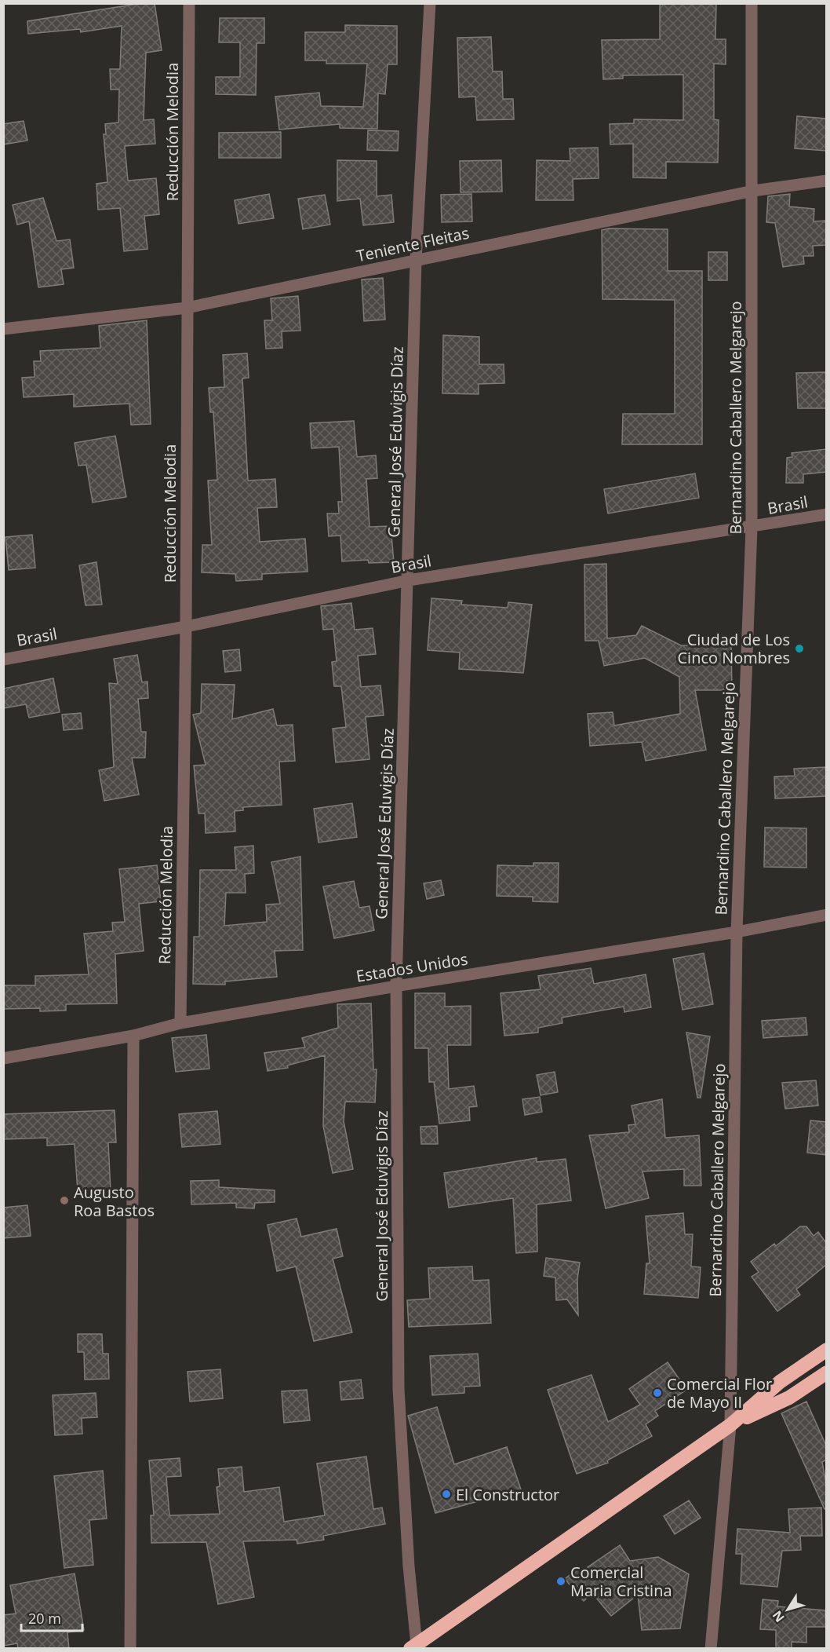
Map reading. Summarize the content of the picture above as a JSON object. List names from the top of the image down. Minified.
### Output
{"streets":{"street":["Reducción Melodia","Teniente Fleitas","Bernardino Caballero Melgarejo","General José Eduvigis Díaz","Brasil","Estados Unidos"]},"crossings":[["Reducción Melodia","Teniente Fleitas"],["Reducción Melodia","Brasil"],["Reducción Melodia","Estados Unidos"],["Teniente Fleitas","Bernardino Caballero Melgarejo"],["Teniente Fleitas","General José Eduvigis Díaz"],["Bernardino Caballero Melgarejo","Brasil"],["Bernardino Caballero Melgarejo","Estados Unidos"],["General José Eduvigis Díaz","Brasil"],["General José Eduvigis Díaz","Estados Unidos"]],"places":["Ciudad de Los Cinco Nombres","Augusto Roa Bastos","Comercial Flor de Mayo II","El Constructor","Comercial Maria Cristina"],"scale_bar":"20 m","north":"bottom left"}
